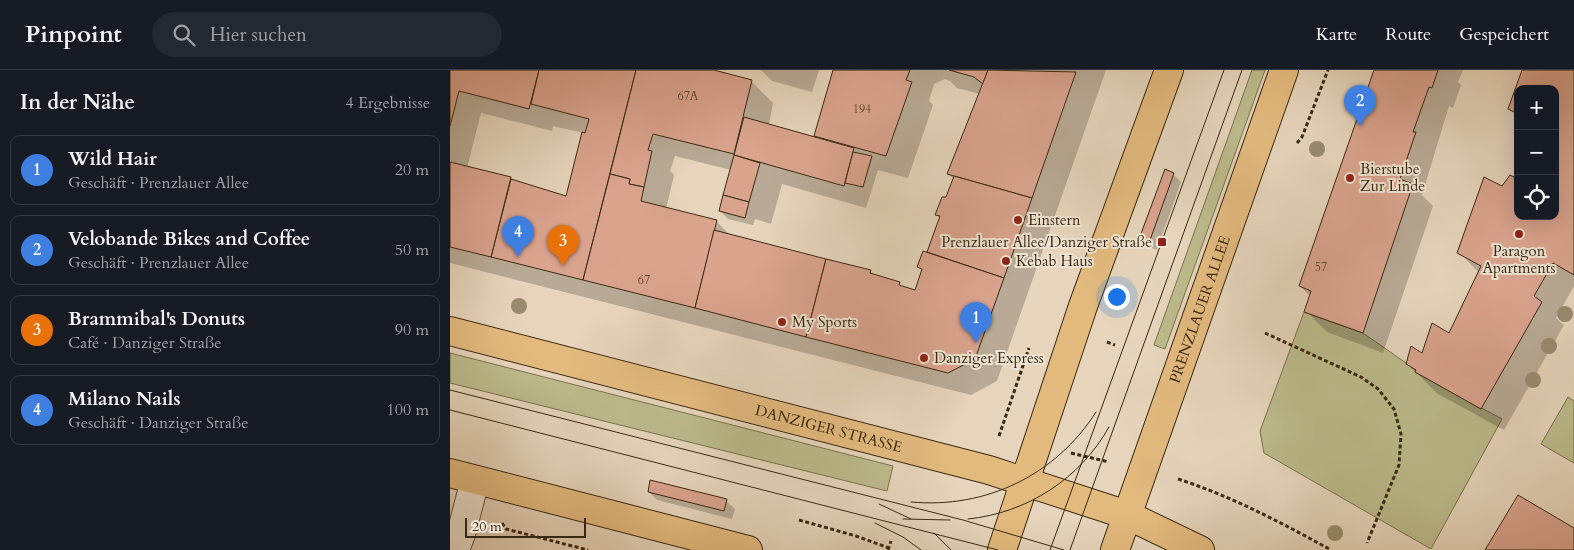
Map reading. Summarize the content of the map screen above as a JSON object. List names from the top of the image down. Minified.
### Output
{"streets":{"main road":["PRENZLAUER ALLEE","DANZIGER STRASSE"]},"crossings":[["PRENZLAUER ALLEE","DANZIGER STRASSE"]],"places":{"other":["Bierstube Zur Linde","Einstern","Paragon Apartments","Kebab Haus","My Sports","Danziger Express"],"transit":["Prenzlauer Allee/Danziger Straße"]},"house_numbers":["67A","194","57","67"],"scale_bar":"20 m","page":{"header":"Pinpoint","search":"Hier suchen","nav":["Karte","Route","Gespeichert"],"heading":["In der Nähe","4 Ergebnisse"],"map_buttons":["+","−"],"pins":["2","4","3","1"],"list":[{"mark":"1","name":"Wild Hair","note":"Geschäft · Prenzlauer Allee","value":"20 m"},{"mark":"2","name":"Velobande Bikes and Coffee","note":"Geschäft · Prenzlauer Allee","value":"50 m"},{"mark":"3","name":"Brammibal's Donuts","note":"Café · Danziger Straße","value":"90 m"},{"mark":"4","name":"Milano Nails","note":"Geschäft · Danziger Straße","value":"100 m"}],"scale":"20 m"}}
